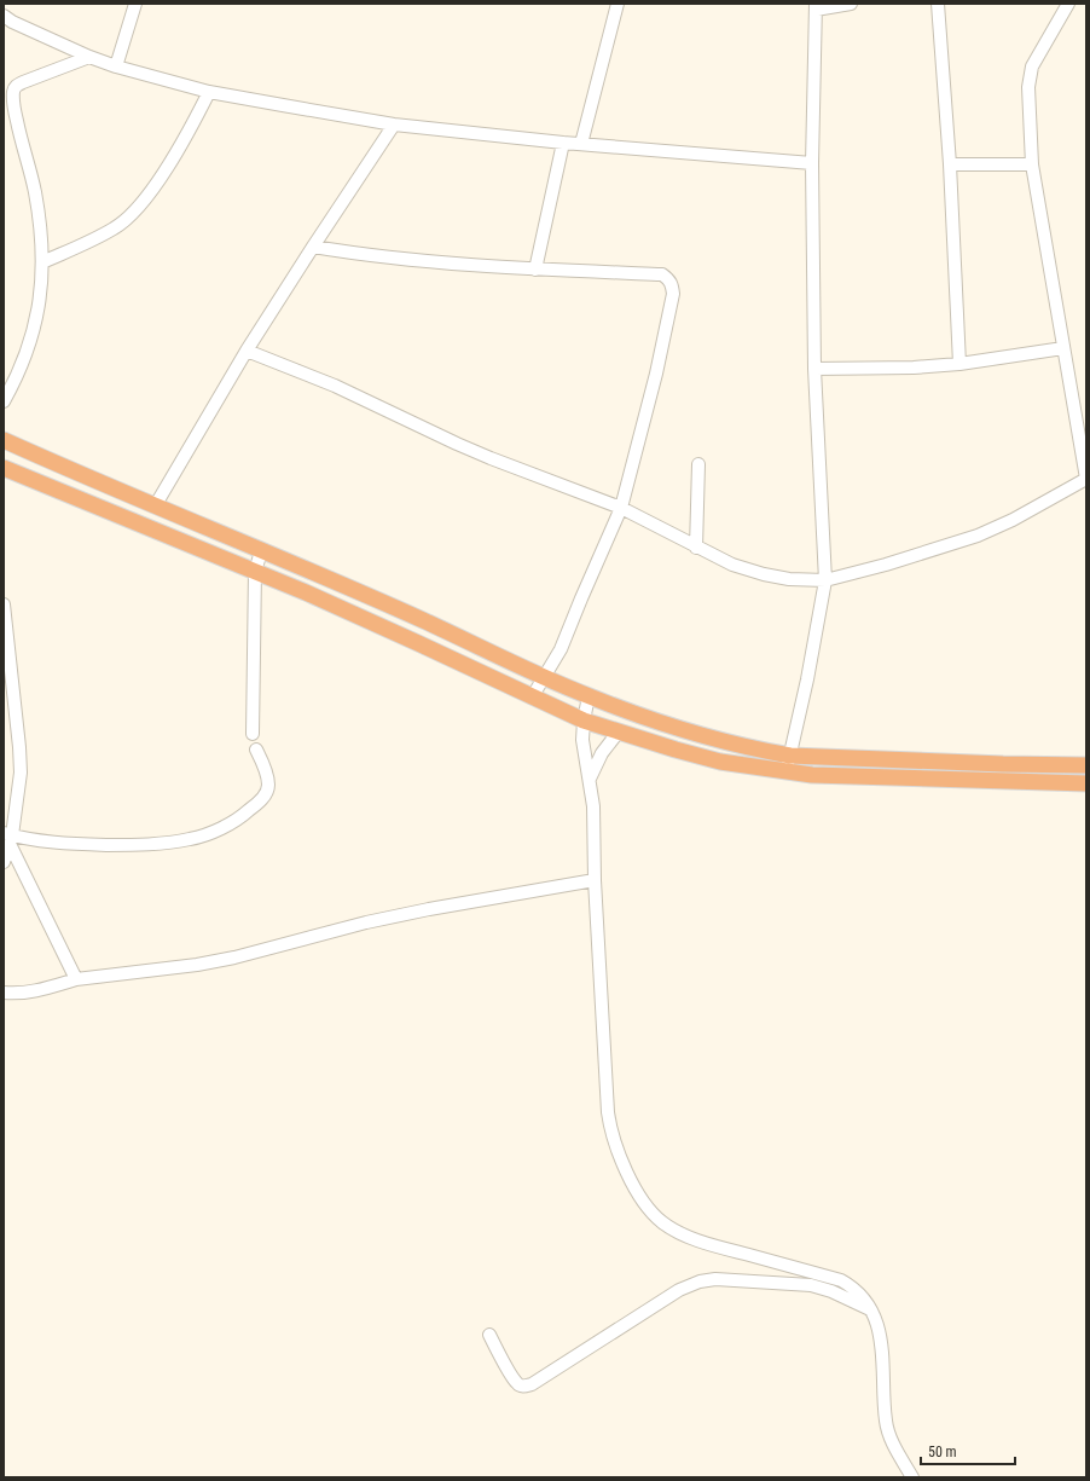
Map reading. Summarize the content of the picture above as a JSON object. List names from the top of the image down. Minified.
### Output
{"scale_bar":"50 m"}
